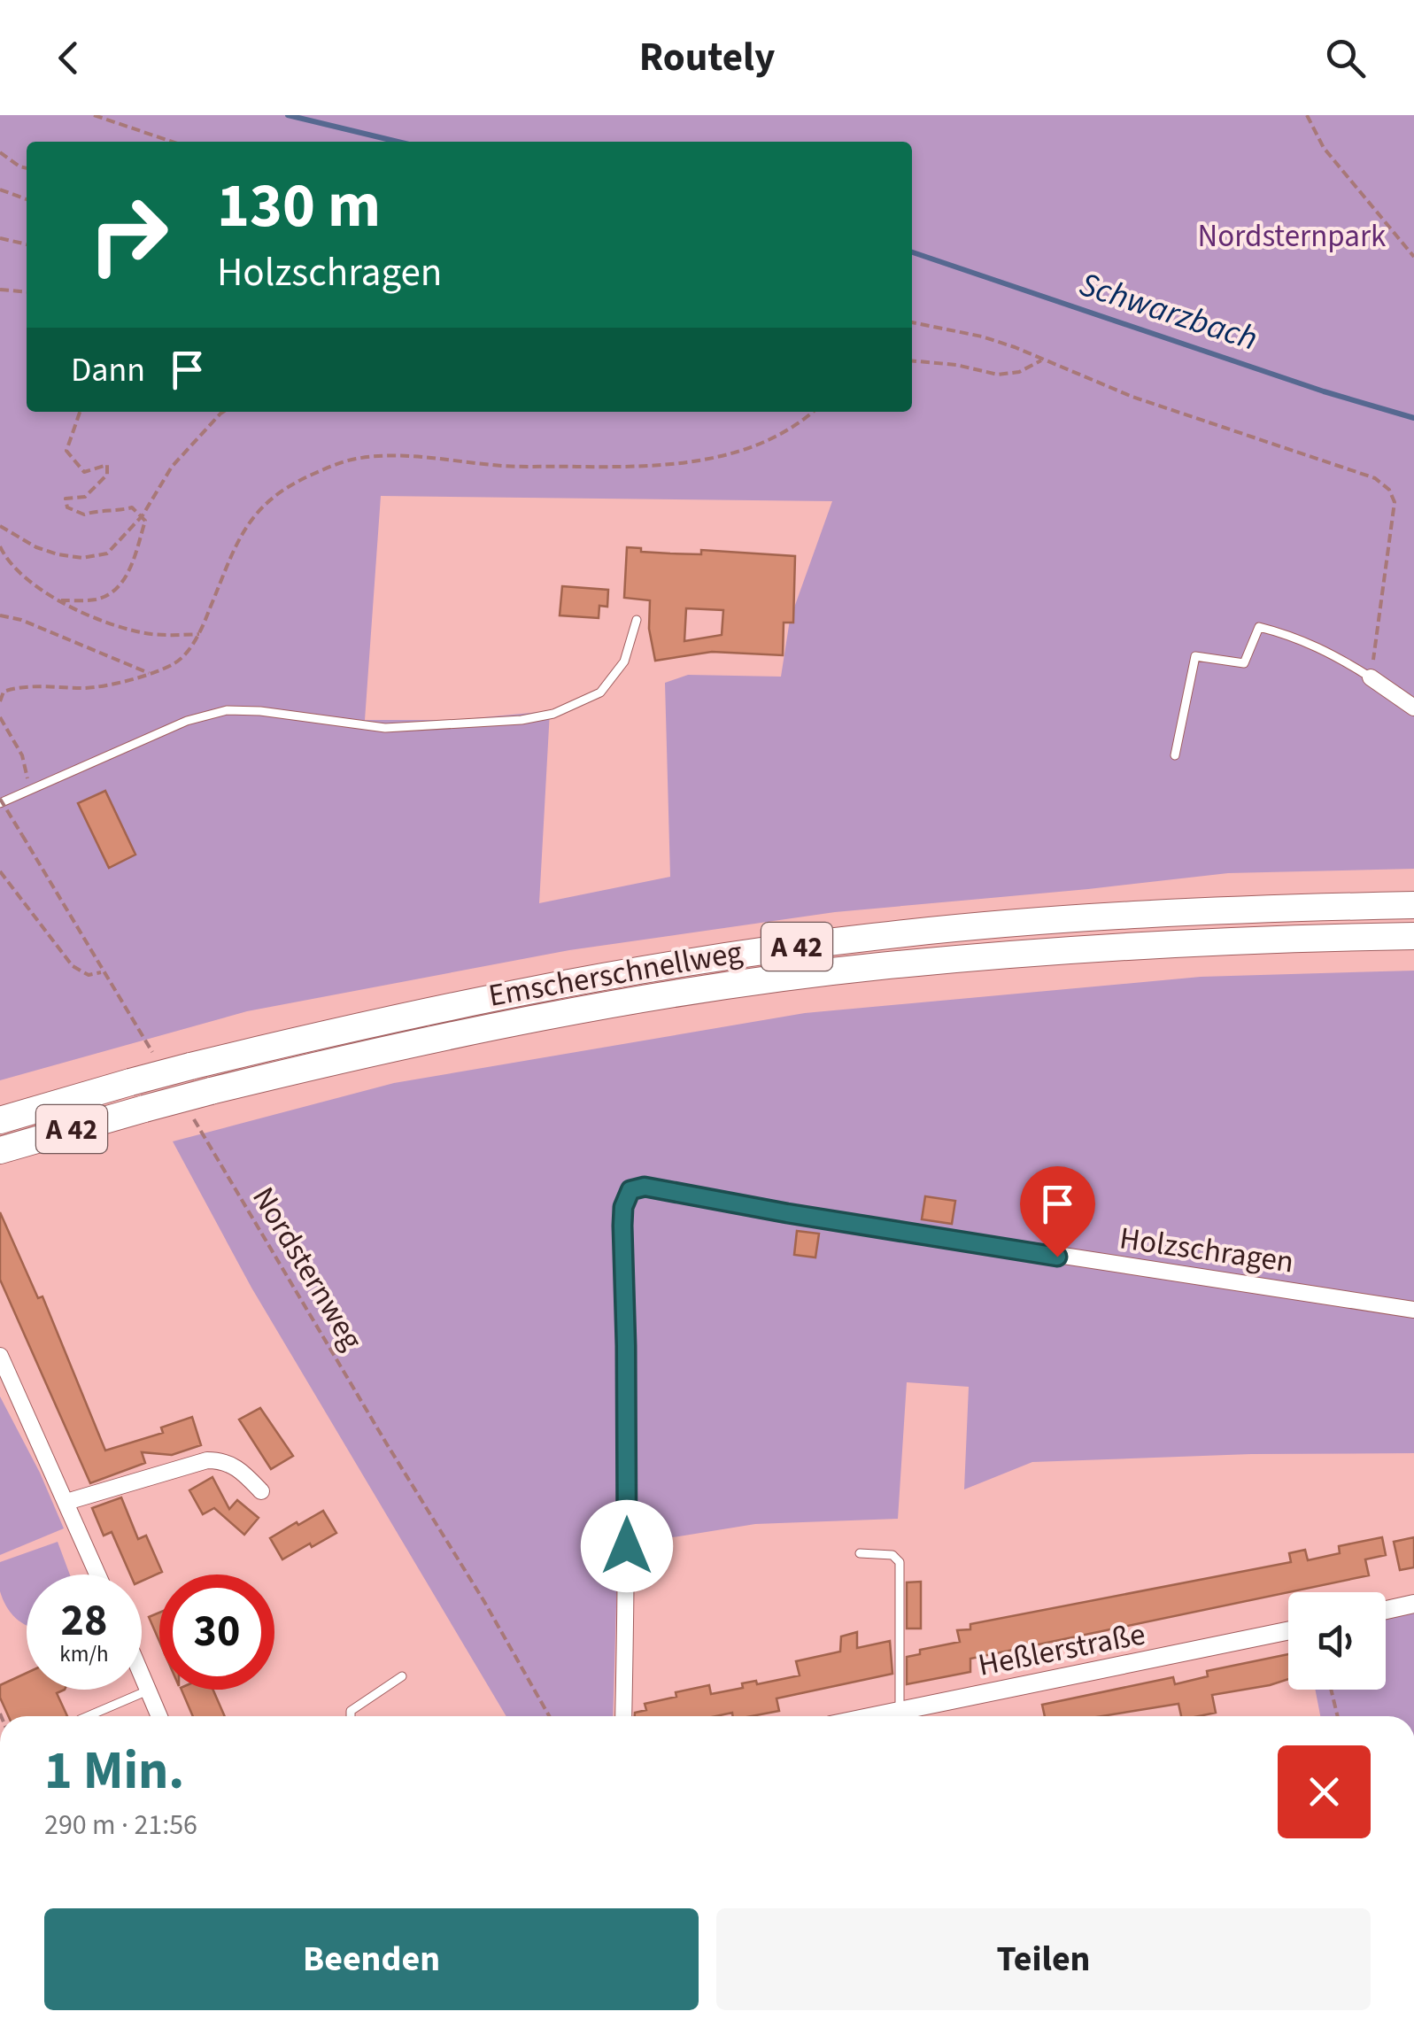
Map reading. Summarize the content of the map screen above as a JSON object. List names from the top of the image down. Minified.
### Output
{"streets":{"highway":["A 42","Emscherschnellweg"],"street":["Holzschragen","Heßlerstraße"],"path":["Nordsternweg"]},"water":["Schwarzbach"],"parks":["Nordsternpark"],"page":{"header":"Routely","turn":["130 m","Holzschragen"],"then":"Dann","speed":"28 km/h","limit":"30","heading":["1 Min.","290 m · 21:56"],"buttons":["Beenden","Teilen"]}}
